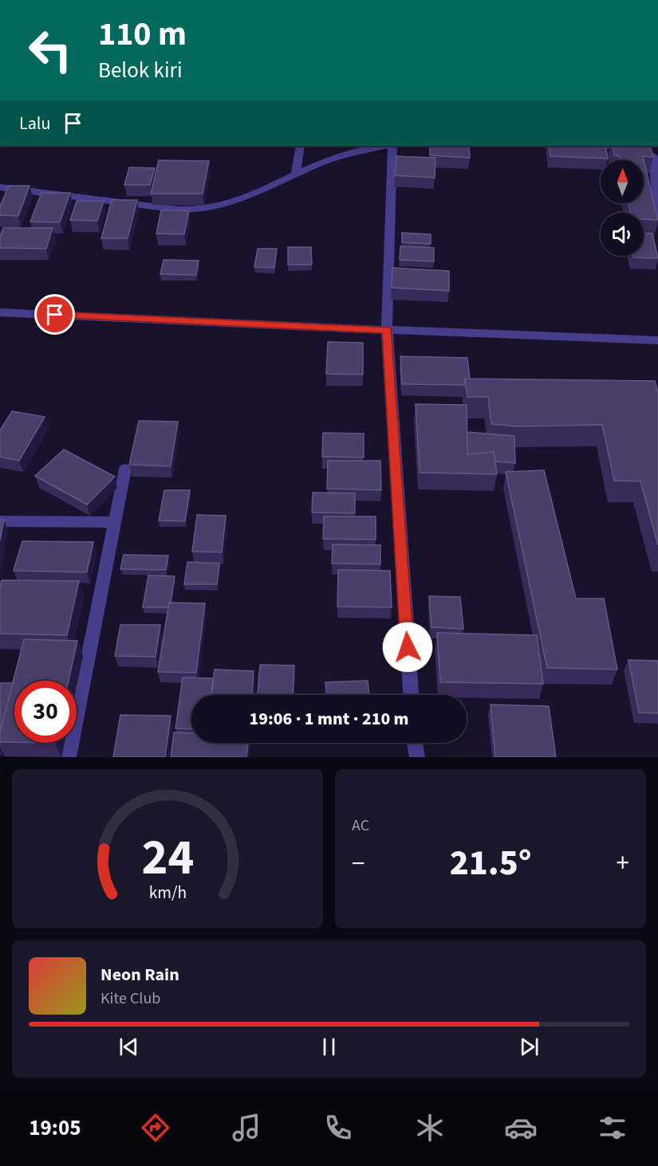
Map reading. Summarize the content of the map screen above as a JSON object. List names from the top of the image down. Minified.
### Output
{"north":"top","page":{"turn":["110 m","Belok kiri"],"then":"Lalu","limit":"30","trip":"19:06 · 1 mnt · 210 m","tile":"AC","heat":["−","21.5°","+"],"song":["Neon Rain","Kite Club"],"tabs":"19:05","gauge":["24","km/h"]}}
